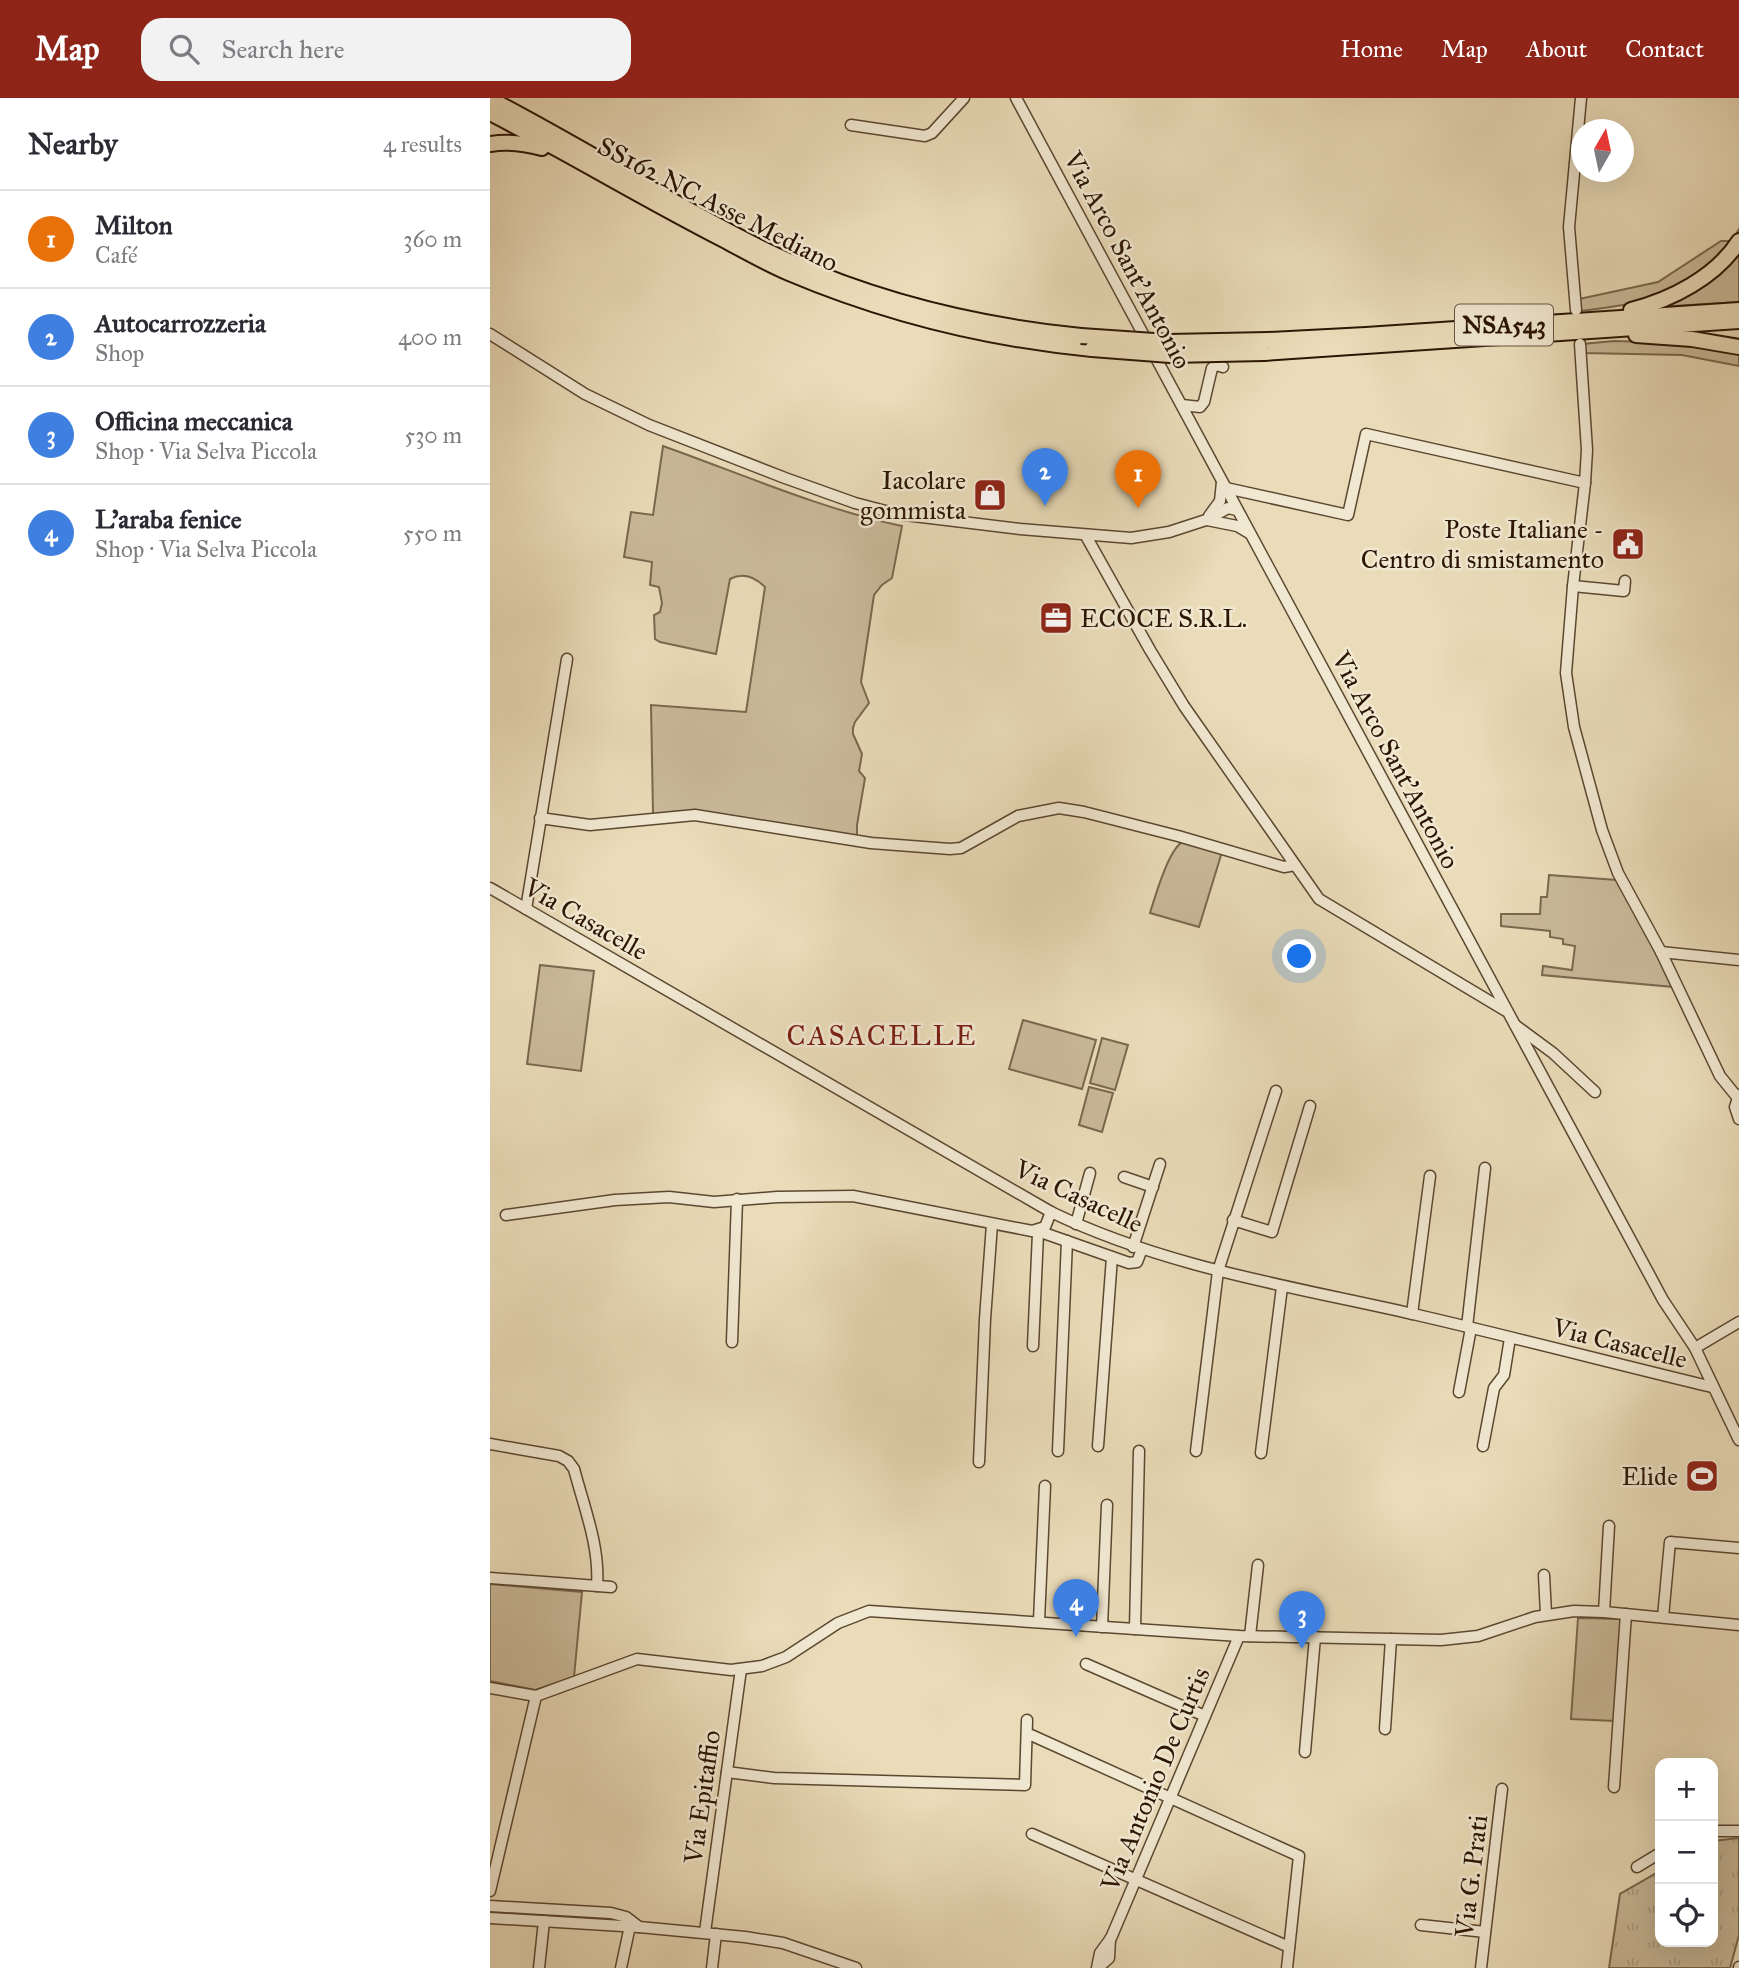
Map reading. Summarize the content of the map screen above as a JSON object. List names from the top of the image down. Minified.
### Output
{"streets":{"highway":["SS162 NC Asse Mediano","NSA543"],"street":["Via Arco Sant'Antonio","Via Casacelle","Via Antonio De Curtis","Via Epitaffio","Via G. Prati"]},"crossings":[["SS162 NC Asse Mediano","NSA543"],["Via Arco Sant'Antonio","Via Casacelle"]],"districts":["CASACELLE"],"places":{"shop":["Iacolare gommista"],"public building":["Poste Italiane - Centro di smistamento"],"office":["ECOCE S.R.L."],"sports":["Elide"]},"north":"top","page":{"header":"Map","search":"Search here","nav":["Home","Map","About","Contact"],"heading":["Nearby","4 results"],"list":[{"mark":"1","name":"Milton","note":"Café","value":"360 m"},{"mark":"2","name":"Autocarrozzeria","note":"Shop","value":"400 m"},{"mark":"3","name":"Officina meccanica","note":"Shop · Via Selva Piccola","value":"530 m"},{"mark":"4","name":"L'araba fenice","note":"Shop · Via Selva Piccola","value":"550 m"}],"pins":["2","1","4","3"],"map_buttons":["+","−"]}}
